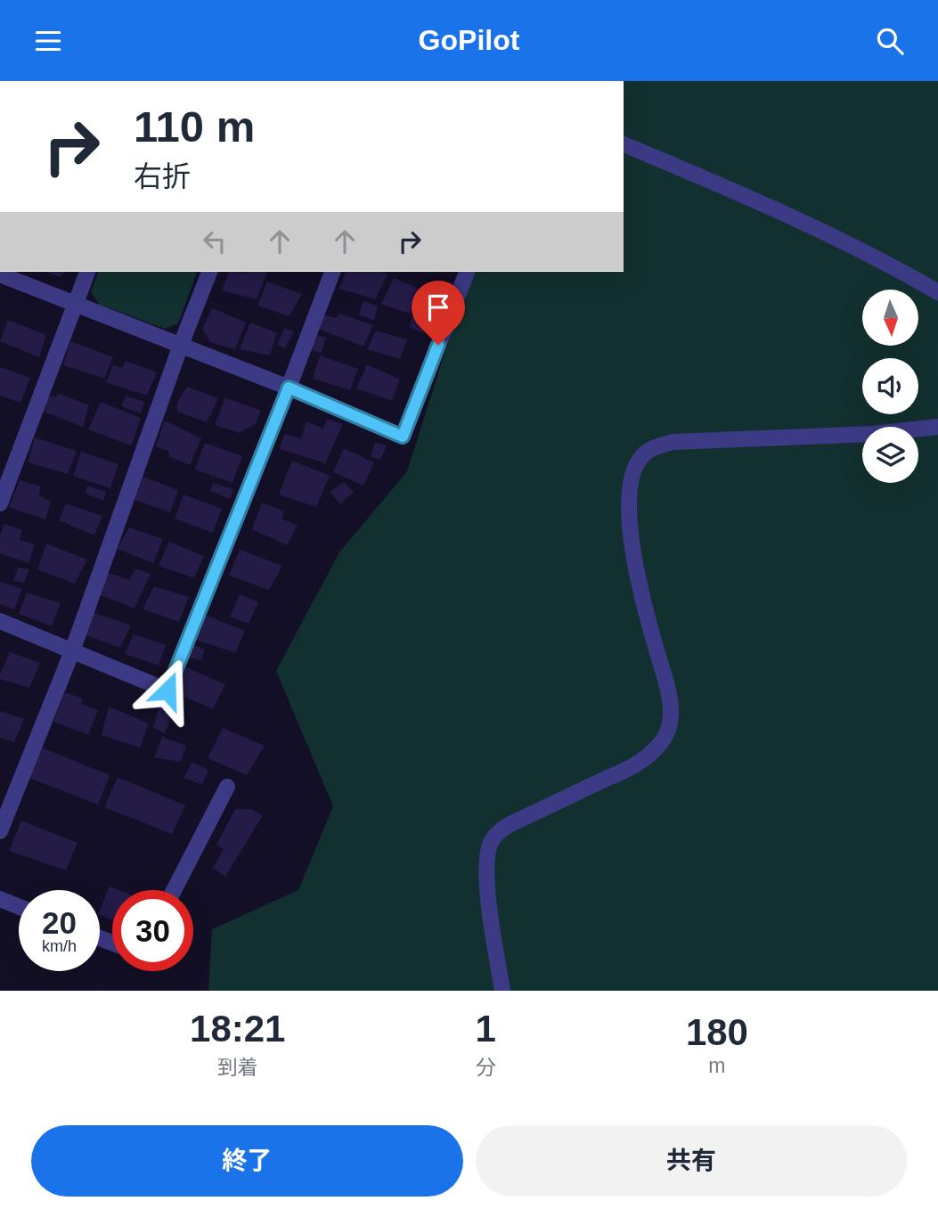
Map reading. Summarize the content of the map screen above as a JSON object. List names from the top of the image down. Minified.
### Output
{"north":"bottom","page":{"header":"GoPilot","turn":["110 m","右折"],"speed":"20 km/h","limit":"30","eta":["18:21","到着","1","分","180","m"],"buttons":["終了","共有"]}}
